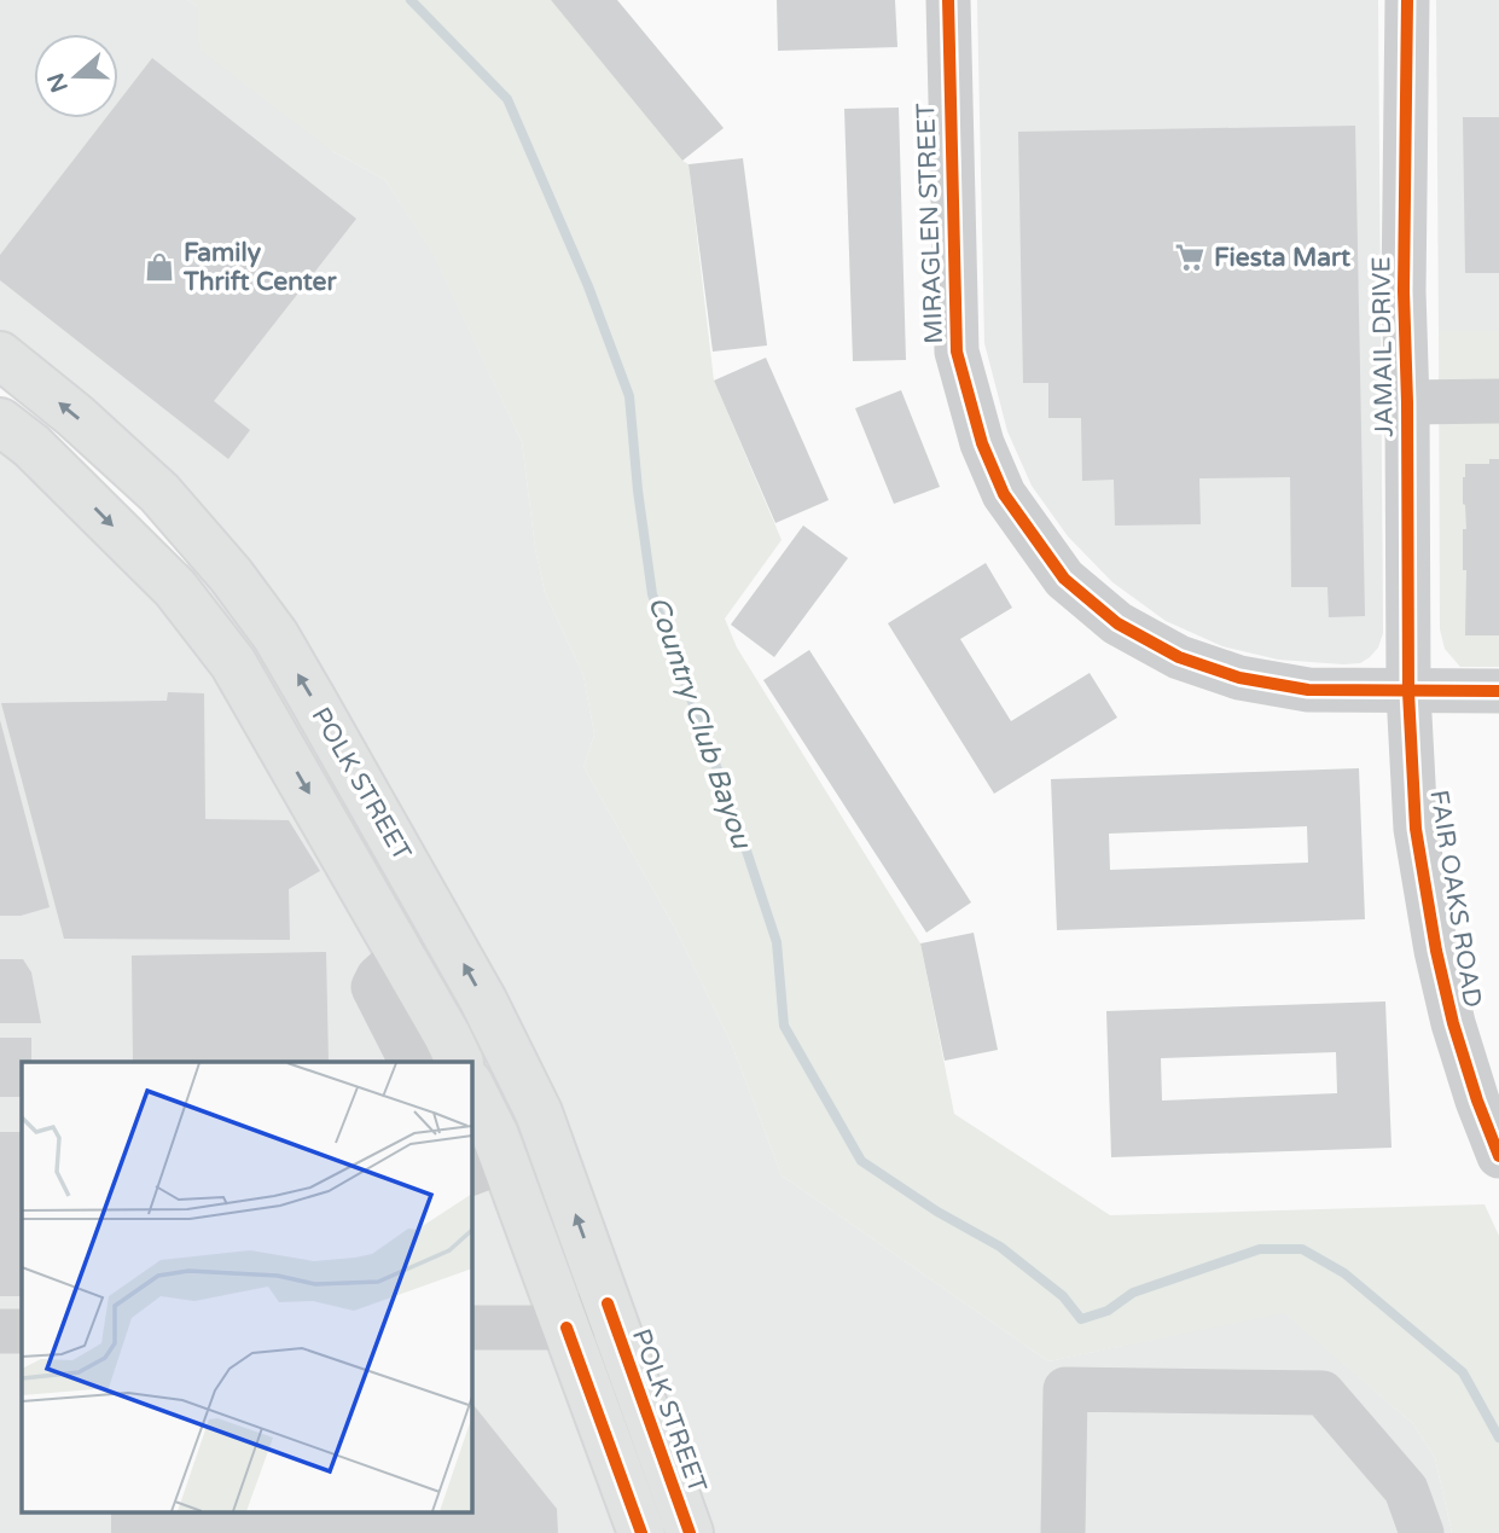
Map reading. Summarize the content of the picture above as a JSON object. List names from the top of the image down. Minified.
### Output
{"streets":{"main road":["POLK STREET"],"street":["MIRAGLEN STREET","JAMAIL DRIVE","FAIR OAKS ROAD"]},"crossings":[["MIRAGLEN STREET","JAMAIL DRIVE"],["MIRAGLEN STREET","FAIR OAKS ROAD"],["JAMAIL DRIVE","FAIR OAKS ROAD"]],"water":["Country Club Bayou"],"places":{"supermarket":["Fiesta Mart"],"shop":["Family Thrift Center"]},"north":"left"}
